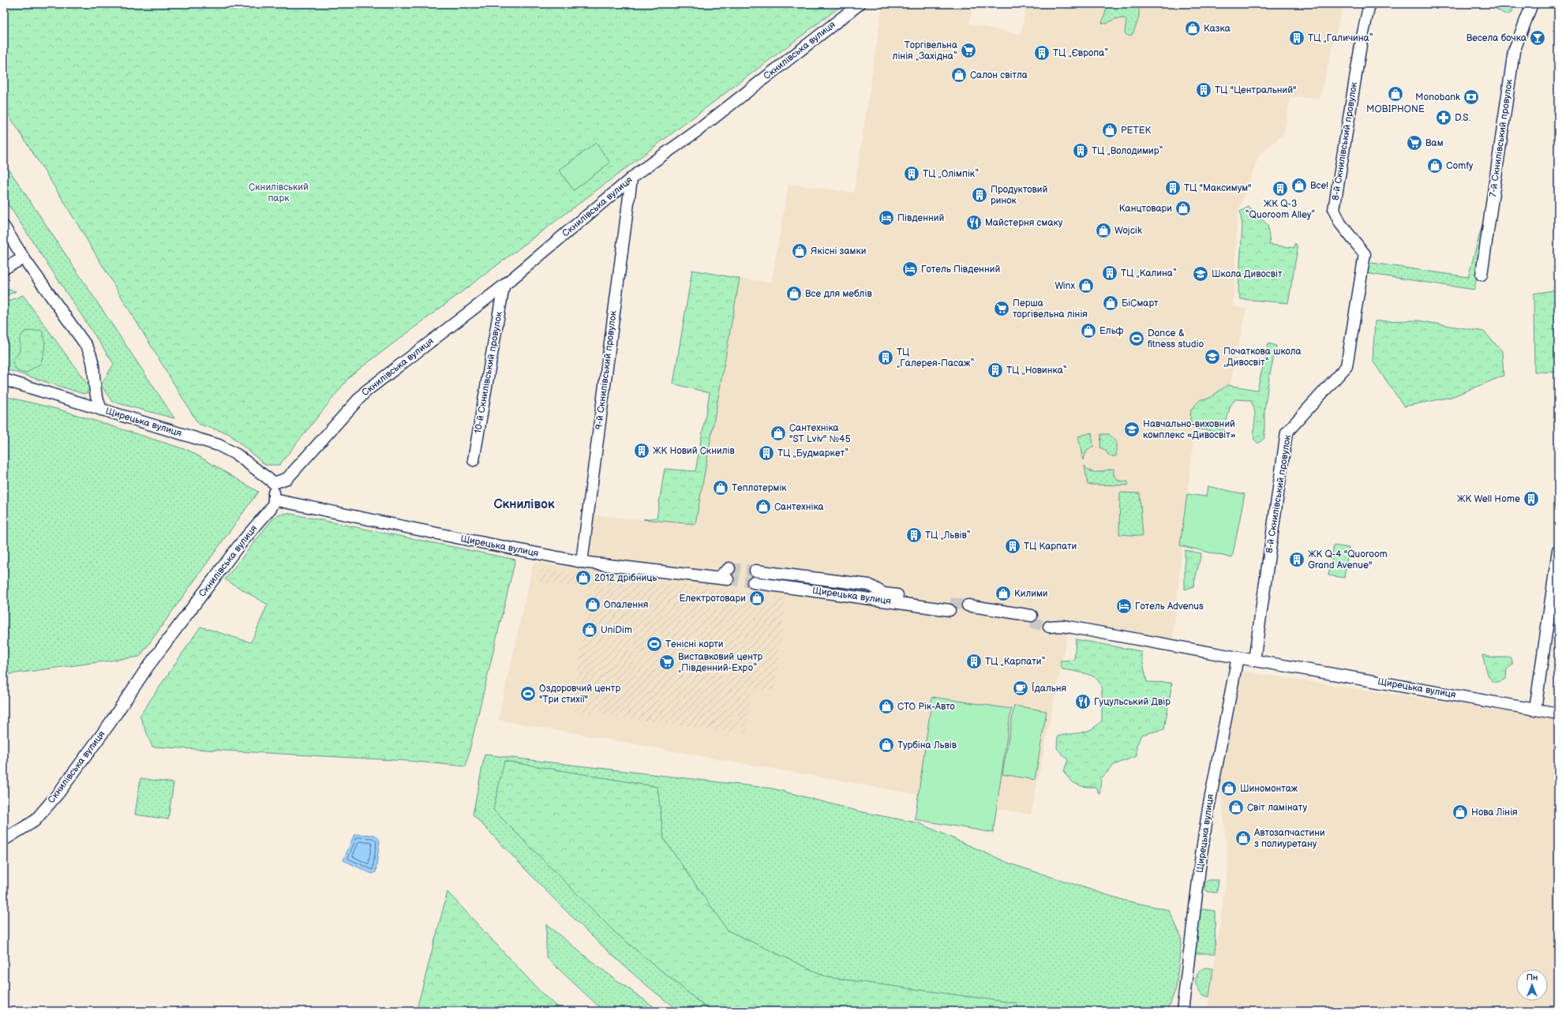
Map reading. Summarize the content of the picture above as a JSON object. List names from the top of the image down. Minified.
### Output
{"streets":{"street":["Скнилівська вулиця","7-й Скнилівський провулок","8-й Скнилівський провулок","9-й Скнилівський провулок","10-й Скнилівський провулок","Щирецька вулиця"]},"crossings":[["Скнилівська вулиця","9-й Скнилівський провулок"],["Скнилівська вулиця","10-й Скнилівський провулок"],["Скнилівська вулиця","Щирецька вулиця"],["8-й Скнилівський провулок","Щирецька вулиця"],["9-й Скнилівський провулок","Щирецька вулиця"]],"districts":["Скнилівок"],"parks":["Скнилівський парк"],"places":{"shop":["Казка","Салон світла","MOBIPHONE","PETEK","Comfy","Все!","Канцтовари","Wojcik","Якісні замки","Winx","Все для меблів","БіСмарт","Ельф","Сантехніка \"ST Lviv\" №45","Теплотермік","Сантехніка","2012 дрібниць","Килими","Електротовари","Опалення","UniDim","СТО Рік-Авто","Турбіна Львів","Шиномонтаж","Світ ламінату","Нова Лінія","Автозапчастини з полиуретану"],"building":["ТЦ „Галичина“","ТЦ „Європа“","ТЦ \"Центральний\"","ТЦ „Володимир“","ТЦ „Олімпік“","ТЦ \"Максимум\"","ЖК Q-3 “Quoroom Alley”","Продуктовий ринок","ТЦ „Калина“","ТЦ „Галерея-Пасаж“","ТЦ „Новинка“","ЖК Новий Скнилів","ТЦ „Будмаркет“","ЖК Well Home","ТЦ „Львів“","ТЦ Карпати","ЖК Q-4 \"Quoroom Grand Avenue\"","ТЦ „Карпати“"],"bar":["Весела бочка"],"supermarket":["Торгівельна лінія „Західна“","Вам","Перша торгівельна лінія","Виставковий центр „Південний-Expo“"],"bank":["Monobank"],"pharmacy":["D.S."],"hotel":["Південний","Готель Південний","Готель Advenus"],"restaurant":["Майстерня смаку","Гуцульський Двір"],"school or university":["Школа Дивосвіт","Початкова школа „Дивосвіт“","Навчально-виховний комплекс «Дивосвіт»"],"sports":["Dance & fitness studio","Тенісні корти","Оздоровчий центр \"Три стихії\""],"cafe":["Їдальня"]},"north":"top"}
